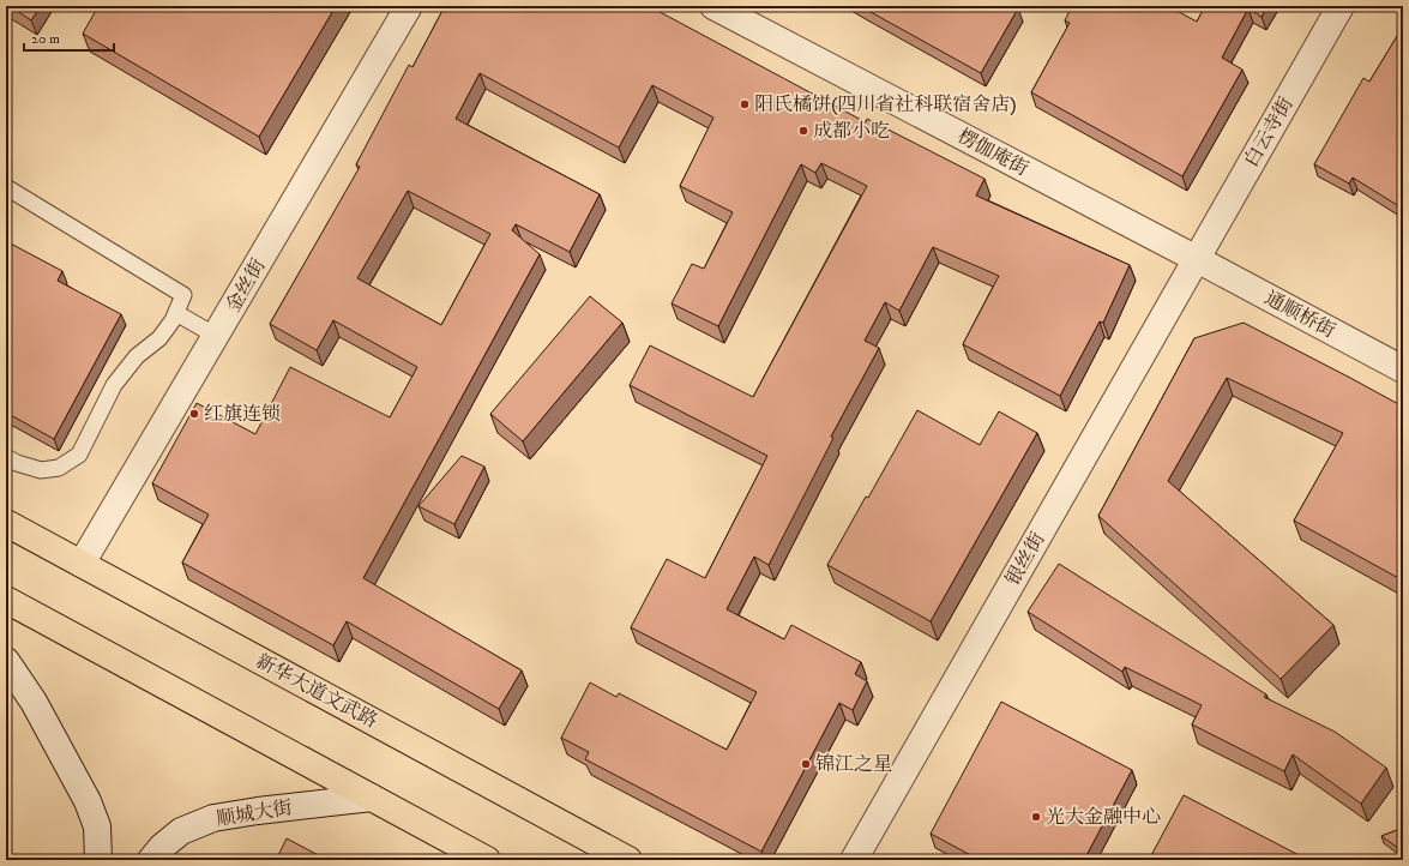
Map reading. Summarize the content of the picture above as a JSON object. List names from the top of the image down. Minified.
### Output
{"streets":{"main road":["新华大道文武路"],"street":["白云寺街","楞伽庵街","金丝街","通顺桥街","银丝街","顺城大街"]},"crossings":[["白云寺街","楞伽庵街"],["白云寺街","通顺桥街"],["白云寺街","银丝街"],["楞伽庵街","通顺桥街"],["楞伽庵街","银丝街"],["金丝街","新华大道文武路"],["通顺桥街","银丝街"]],"places":["阳氏橘饼(四川省社科联宿舍店)","成都小吃","红旗连锁","锦江之星","光大金融中心"],"scale_bar":"20 m"}
